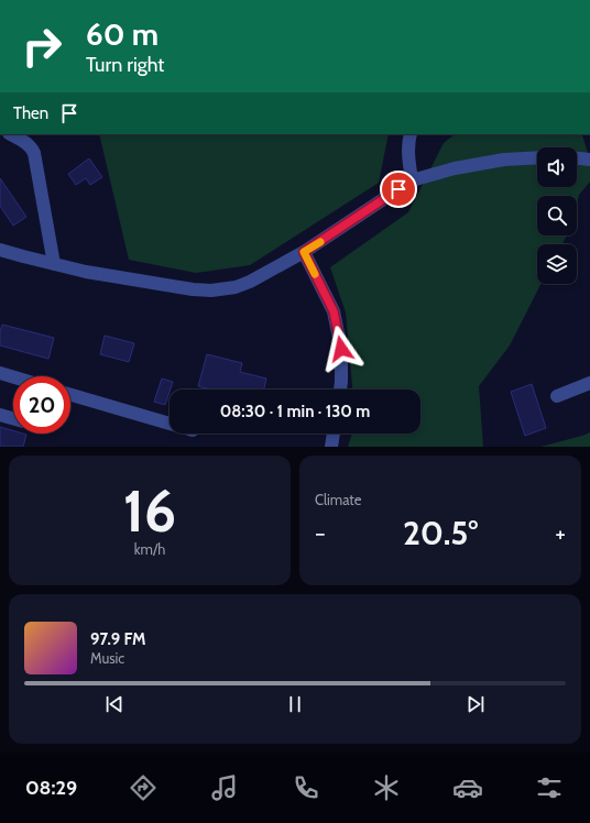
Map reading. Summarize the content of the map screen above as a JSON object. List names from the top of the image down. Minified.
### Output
{"page":{"turn":["60 m","Turn right"],"then":"Then","limit":"20","trip":"08:30 · 1 min · 130 m","tile":[["16","km/h"],"Climate"],"heat":["−","20.5°","+"],"song":["97.9 FM","Music"],"tabs":"08:29"}}
